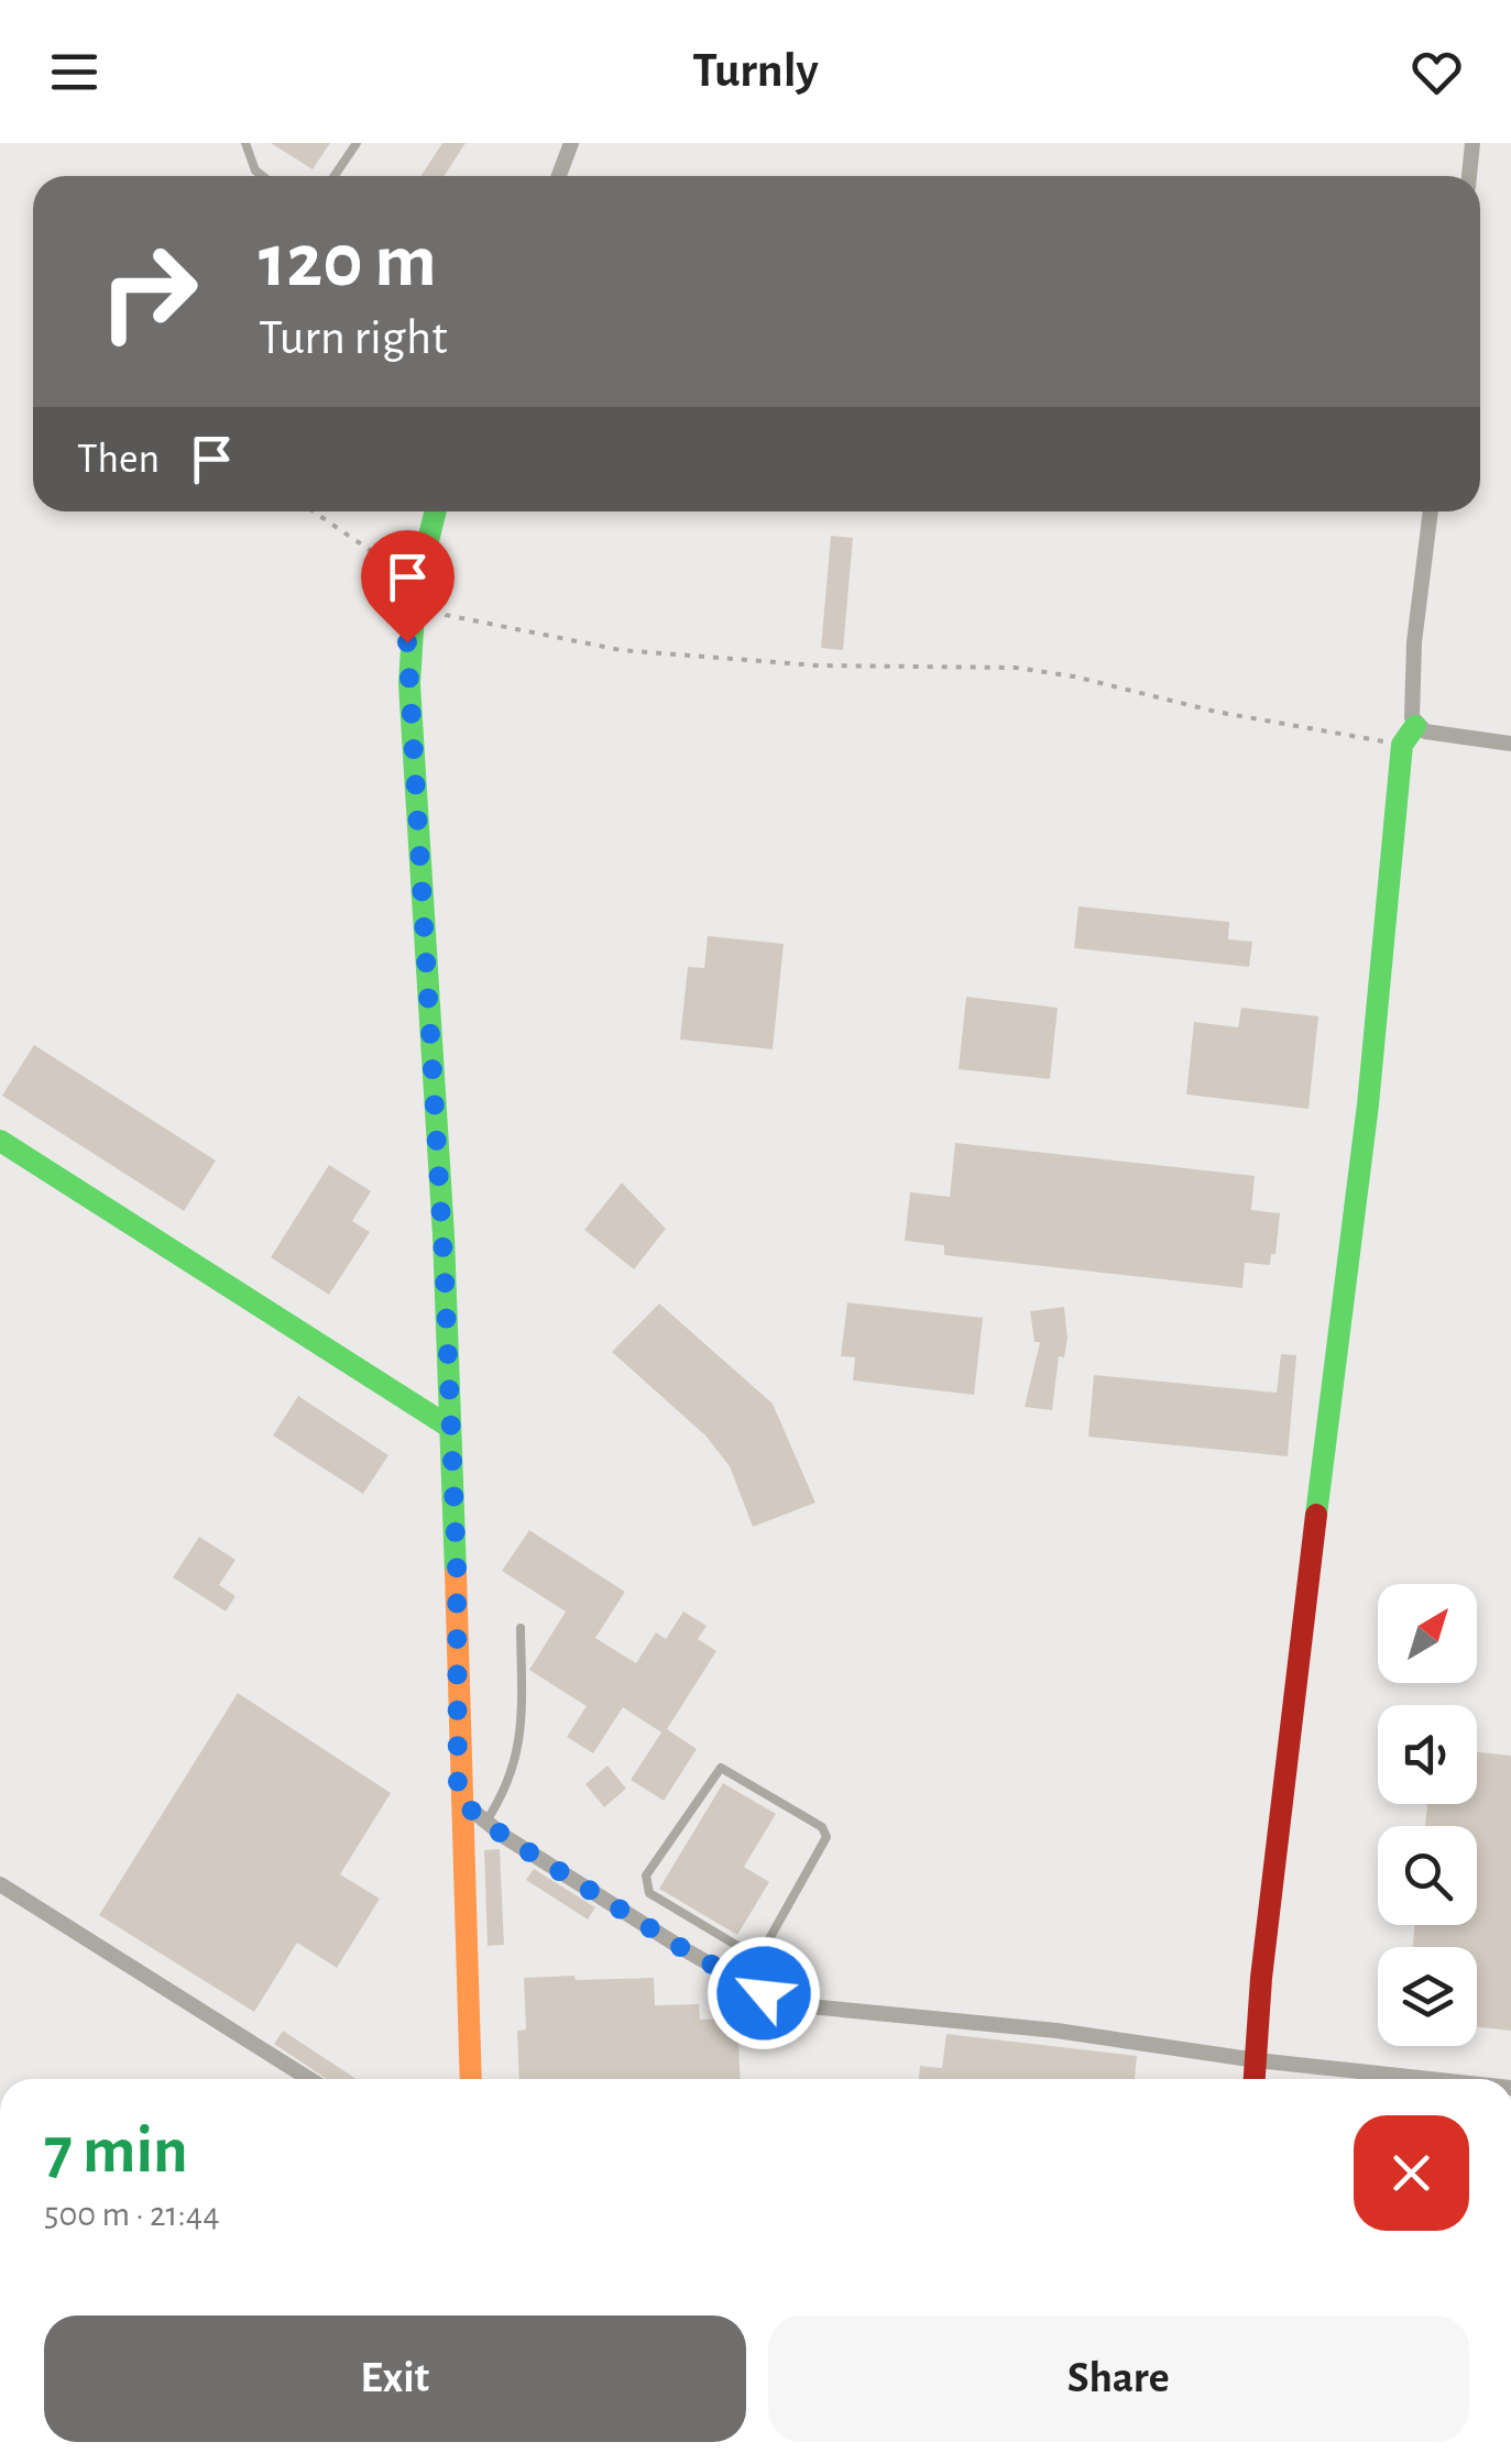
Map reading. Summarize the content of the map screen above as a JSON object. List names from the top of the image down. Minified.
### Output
{"north":"top right","page":{"header":"Turnly","turn":["120 m","Turn right"],"then":"Then","heading":["7 min","500 m · 21:44"],"buttons":["Exit","Share"]}}
